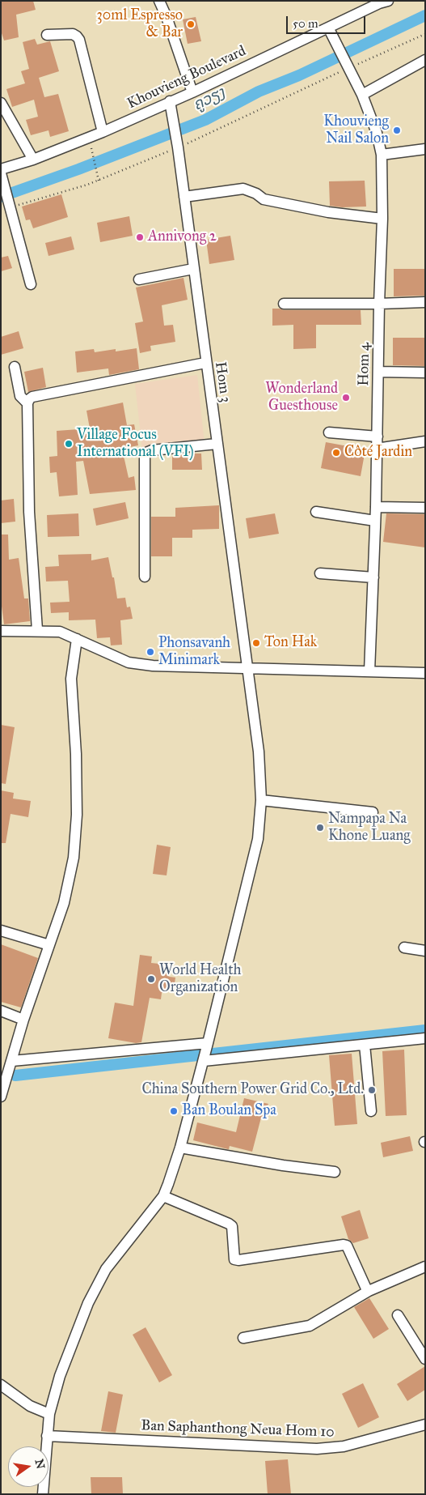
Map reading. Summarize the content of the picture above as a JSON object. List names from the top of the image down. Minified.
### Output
{"streets":{"street":["Khouvieng Boulevard","Hom 4","Hom 3","Ban Saphanthong Neua Hom 10"]},"crossings":[["Khouvieng Boulevard","Hom 4"],["Khouvieng Boulevard","Hom 3"],["Hom 3","Ban Saphanthong Neua Hom 10"]],"water":["ຄູວຽງ"],"places":["30ml Espresso & Bar","Khouvieng Nail Salon","Annivong 2","Wonderland Guesthouse","Village Focus International (VFI)","Côté Jardin","Ton Hak","Phonsavanh Minimark","Nampapa Na Khone Luang","World Health Organization","China Southern Power Grid Co., Ltd.","Ban Boulan Spa"],"scale_bar":"50 m","north":"right"}
